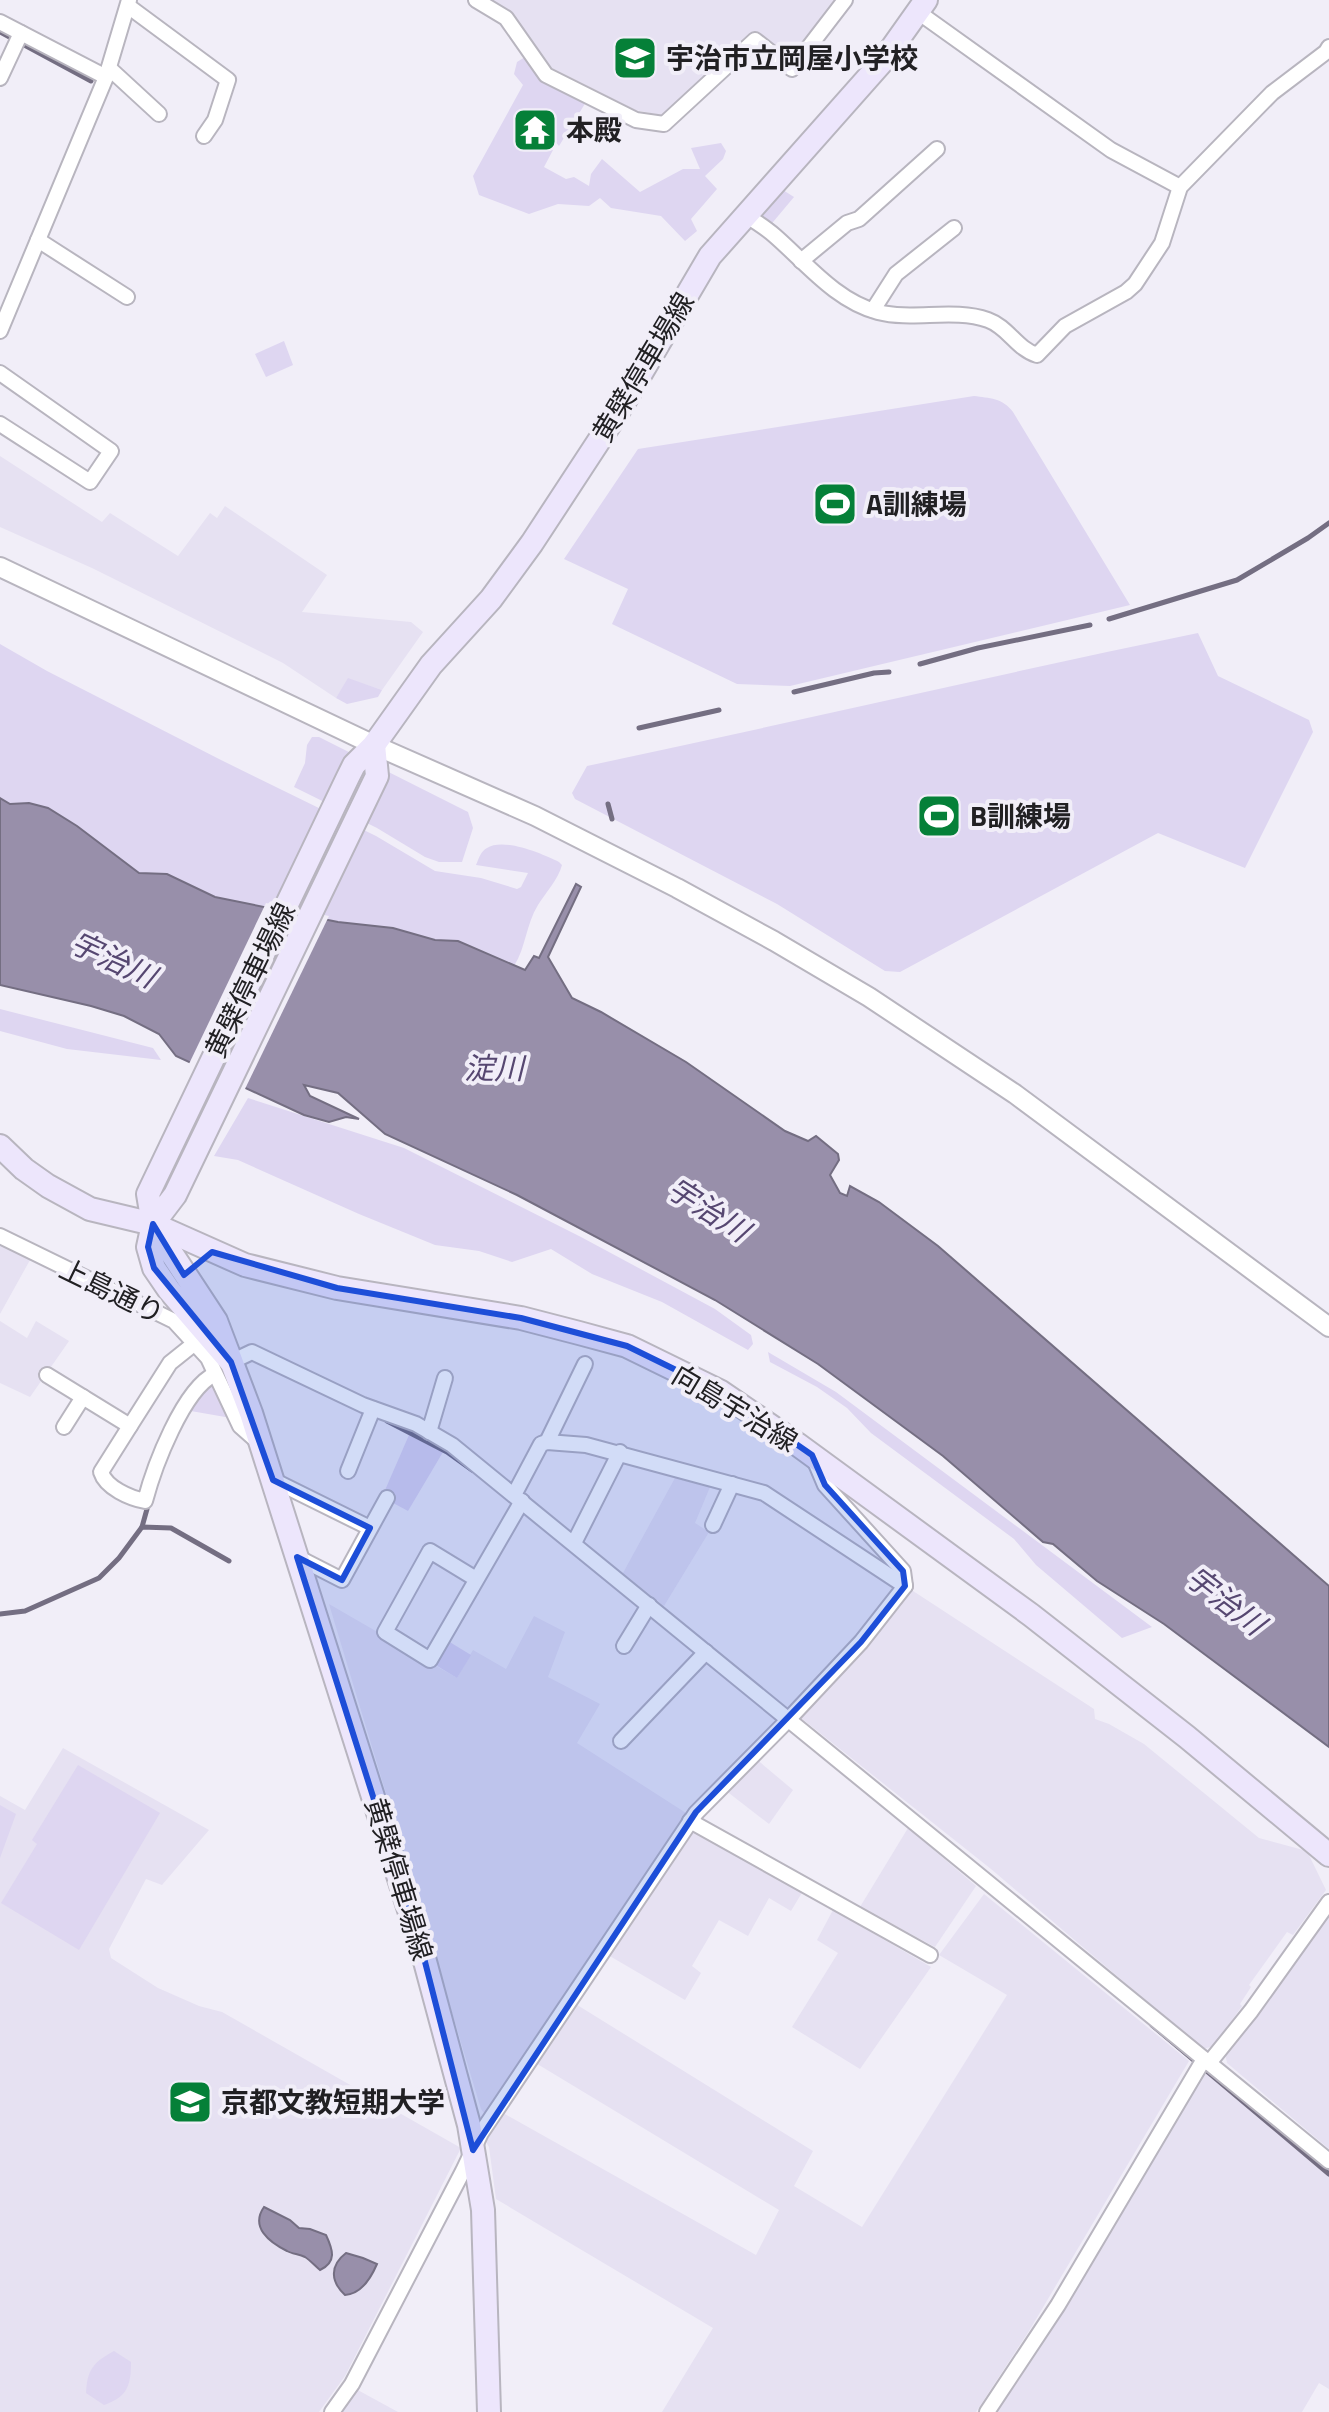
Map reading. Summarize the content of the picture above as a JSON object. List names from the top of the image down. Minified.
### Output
{"streets":{"main road":["黄檗停車場線","向島宇治線"],"street":["上島通り"]},"crossings":[["黄檗停車場線","上島通り"],["黄檗停車場線","向島宇治線"]],"water":["宇治川","淀川"],"places":{"school or university":["宇治市立岡屋小学校","京都文教短期大学"],"temple":["本殿"],"sports":["A訓練場","B訓練場"]}}
